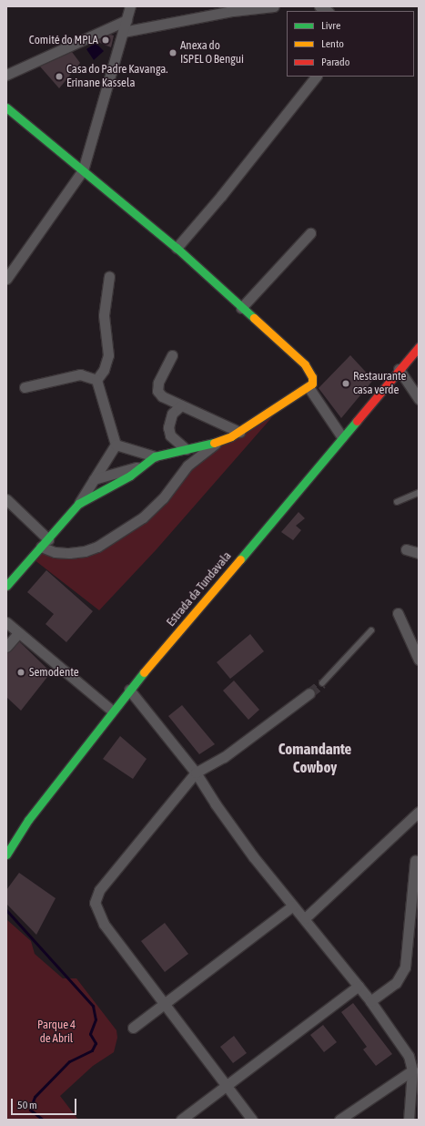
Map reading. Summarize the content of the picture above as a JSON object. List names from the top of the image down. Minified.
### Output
{"streets":{"street":["Estrada da Tundavala"]},"districts":["Comandante Cowboy"],"parks":["Parque 4 de Abril"],"places":["Comité do MPLA","Anexa do ISPEL O Bengui","Casa do Padre Kavanga. Erinane Kassela","Restaurante casa verde","Semodente"],"legend":["Livre","Lento","Parado"],"scale_bar":"50 m"}
